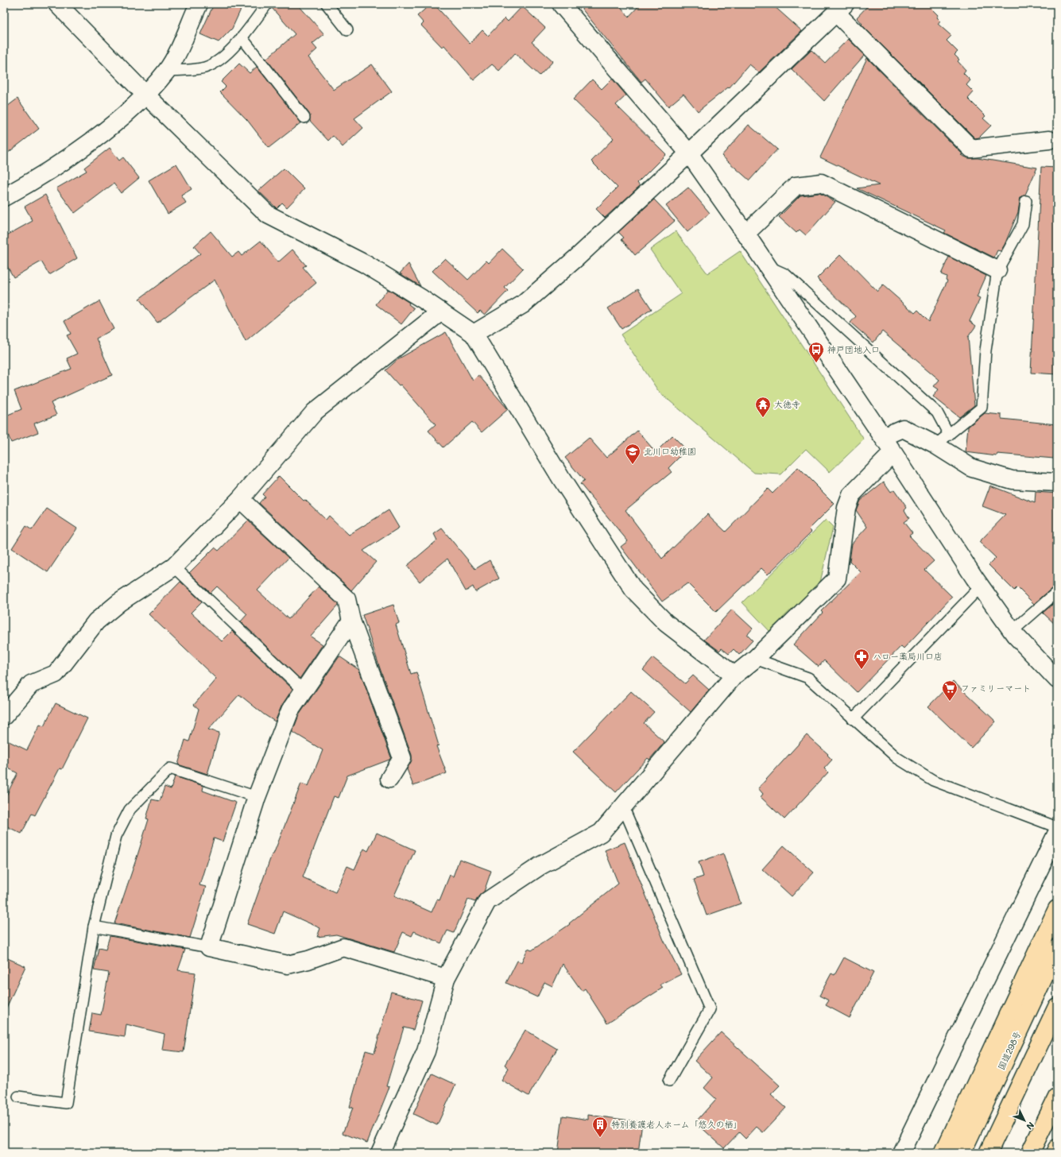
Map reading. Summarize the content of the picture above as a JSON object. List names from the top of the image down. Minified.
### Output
{"streets":{"highway":["国道298号"]},"places":{"bus stop":["神戸団地入口"],"temple":["大徳寺"],"school or university":["北川口幼稚園"],"pharmacy":["ハロー薬局川口店"],"supermarket":["ファミリーマート"],"building":["特別養護老人ホーム「悠久の栖」"]},"north":"bottom right"}
